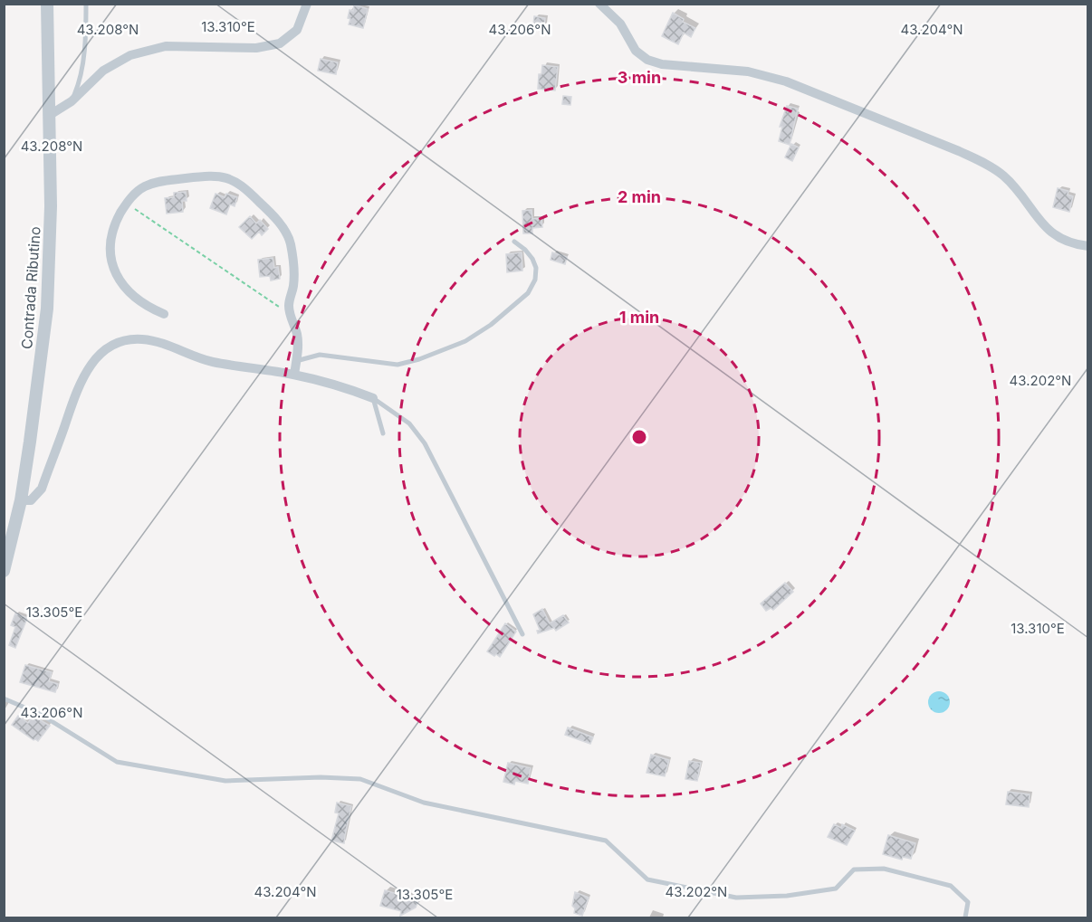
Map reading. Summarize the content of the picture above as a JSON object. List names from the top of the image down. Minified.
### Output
{"streets":{"street":["Contrada Ributino"]},"coordinates":["13.310°E","43.208°N","43.206°N","43.204°N","43.202°N","13.305°E"],"rings":["3 min","2 min","1 min"]}
